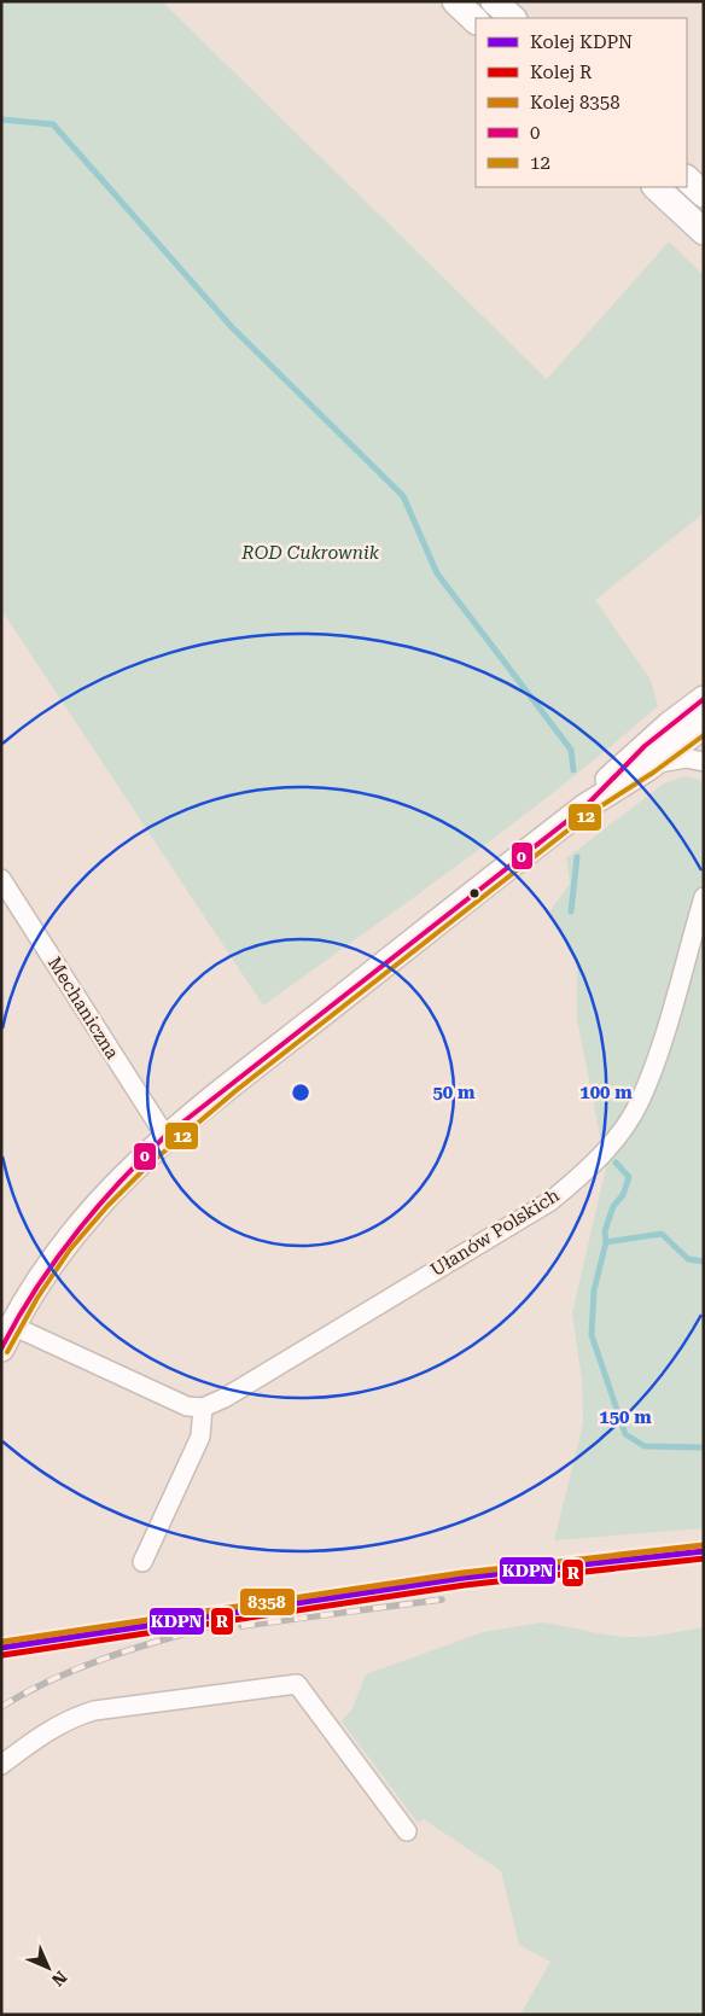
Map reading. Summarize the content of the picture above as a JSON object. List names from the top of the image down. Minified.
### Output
{"streets":{"street":["Mechaniczna","Ułanów Polskich"]},"parks":["ROD Cukrownik"],"lines":["transit line 0","transit line 12","rail line 8358","rail line KDPN","rail line R"],"legend":["Kolej KDPN","Kolej R","Kolej 8358","0","12"],"north":"bottom right","rings":["50 m","100 m","150 m"]}
